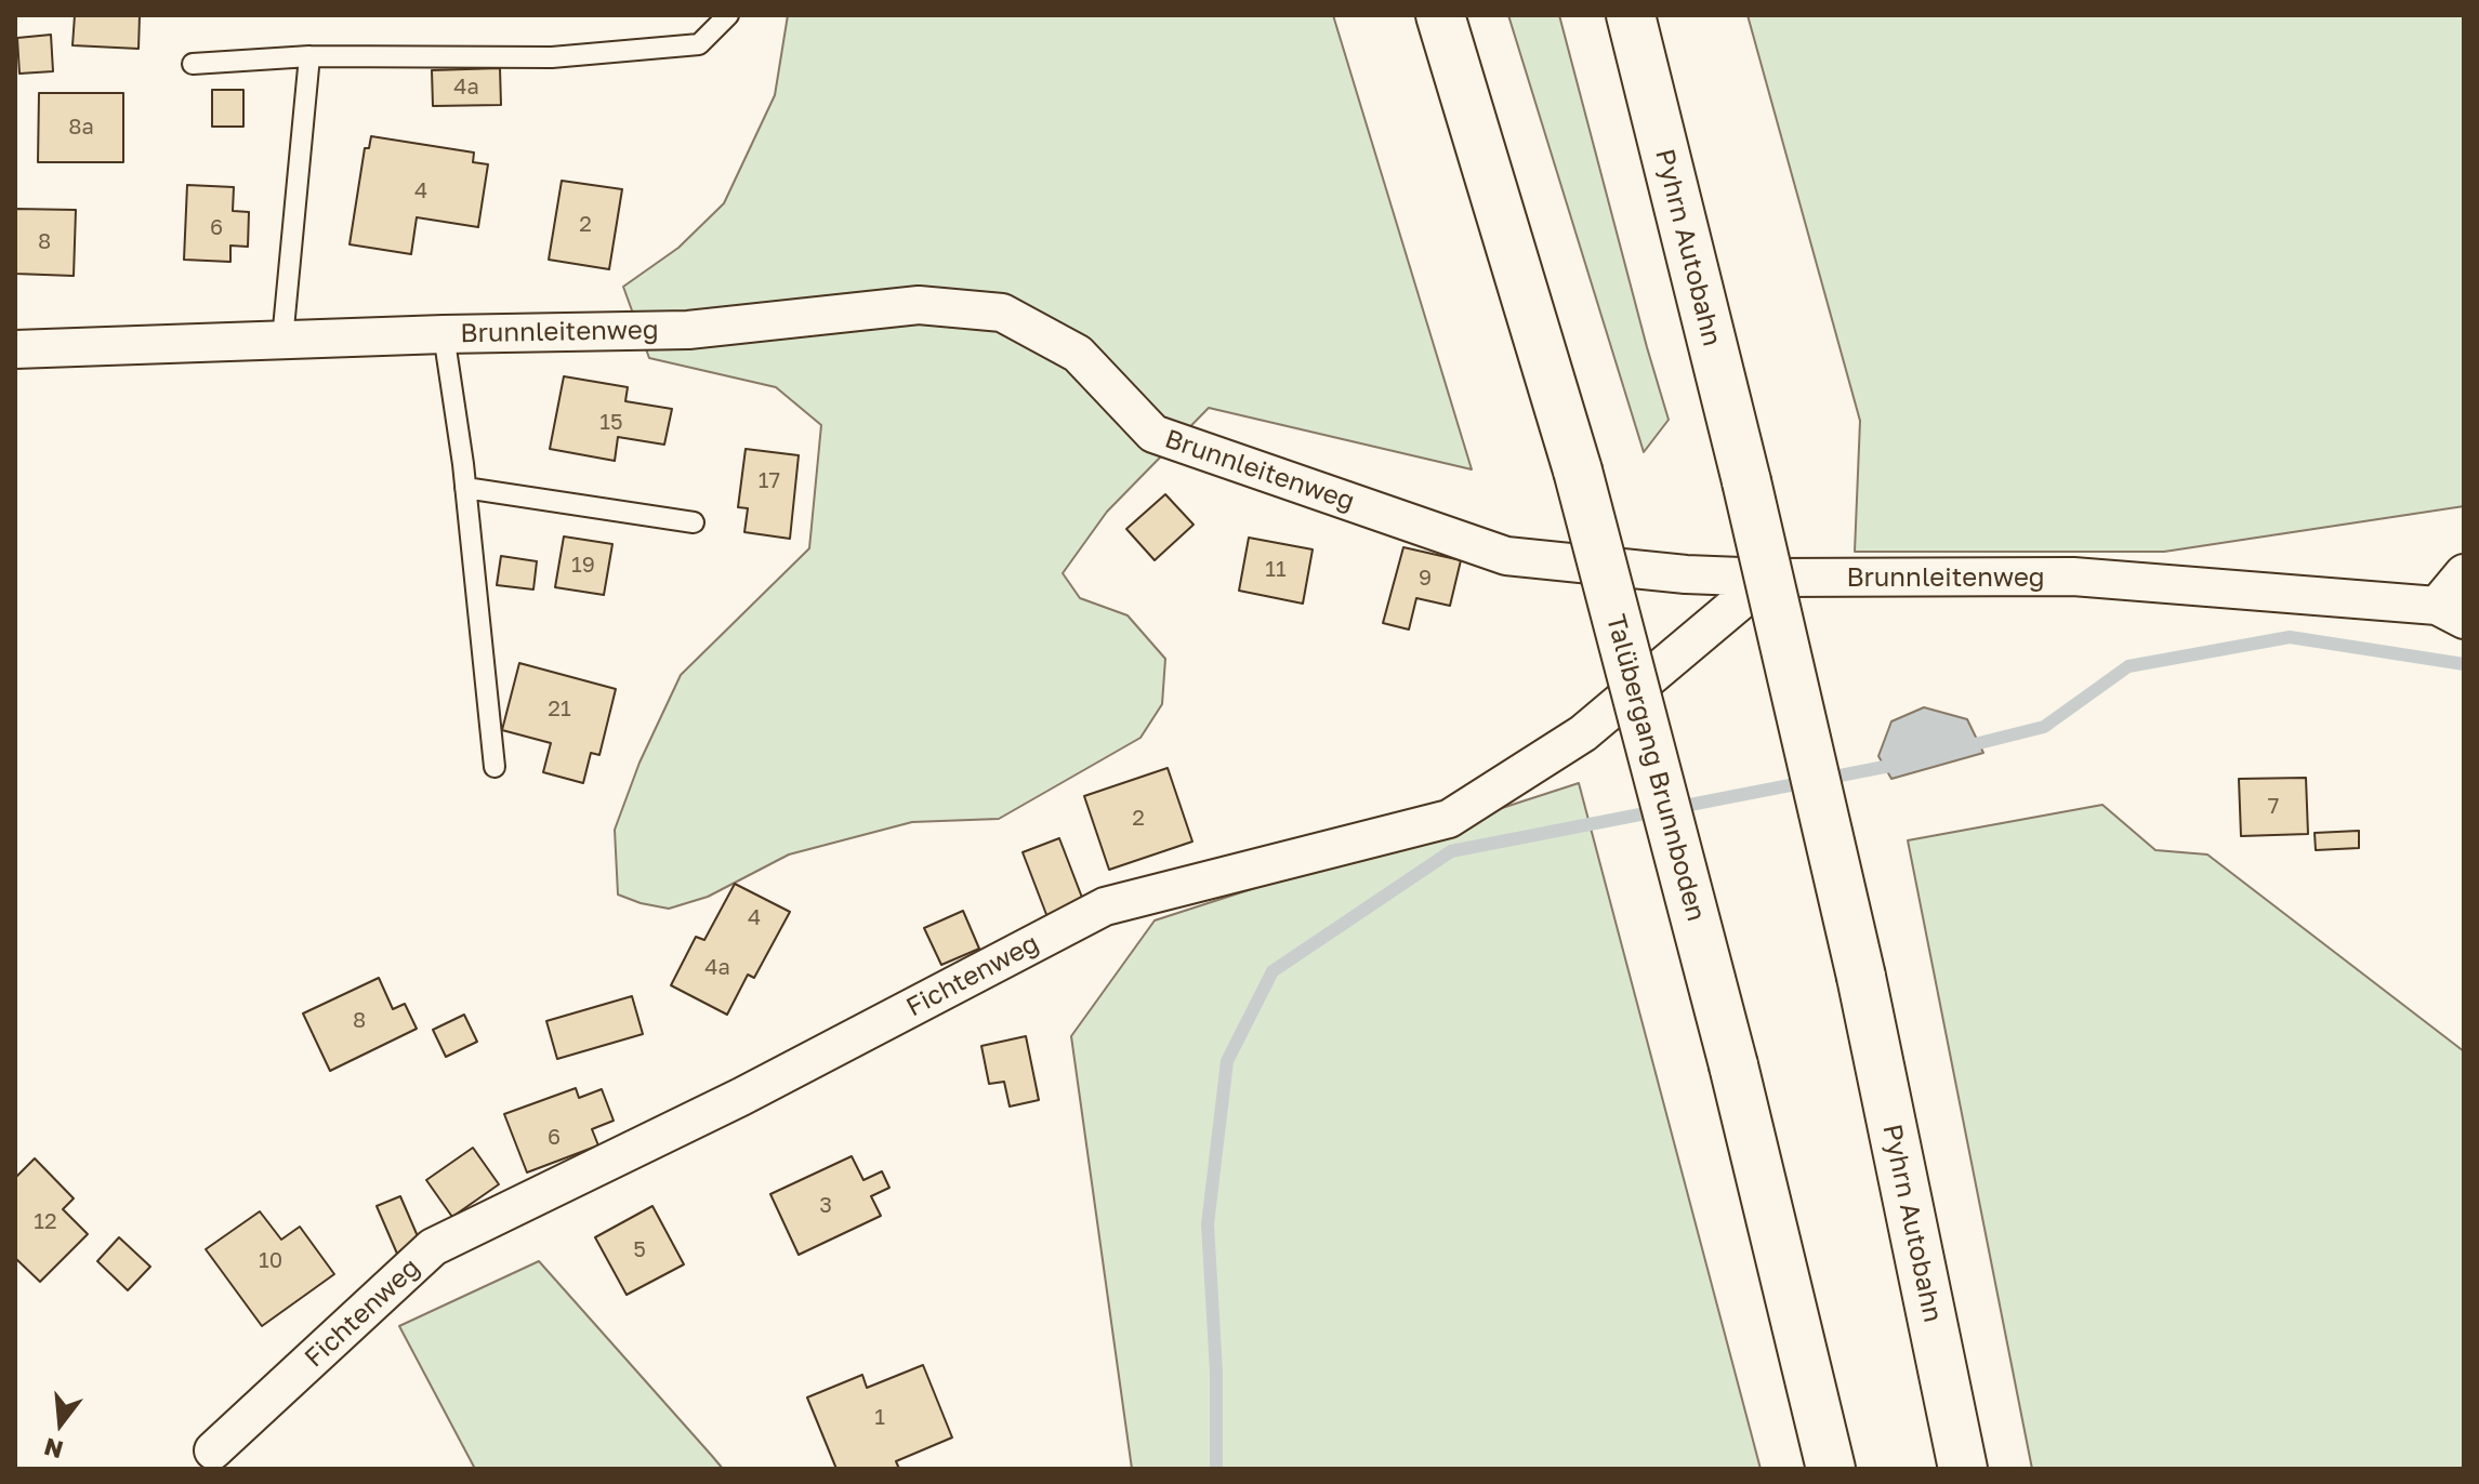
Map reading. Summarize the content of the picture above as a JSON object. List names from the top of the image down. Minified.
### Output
{"streets":{"highway":["Pyhrn Autobahn","Talübergang Brunnboden"],"street":["Brunnleitenweg","Fichtenweg"]},"crossings":[["Brunnleitenweg","Fichtenweg"]],"house_numbers":["4a","8a","4","2","6","8","15","17","19","11","9","21","7","2","4","4a","8","6","3","12","5","10","1"],"north":"bottom"}
